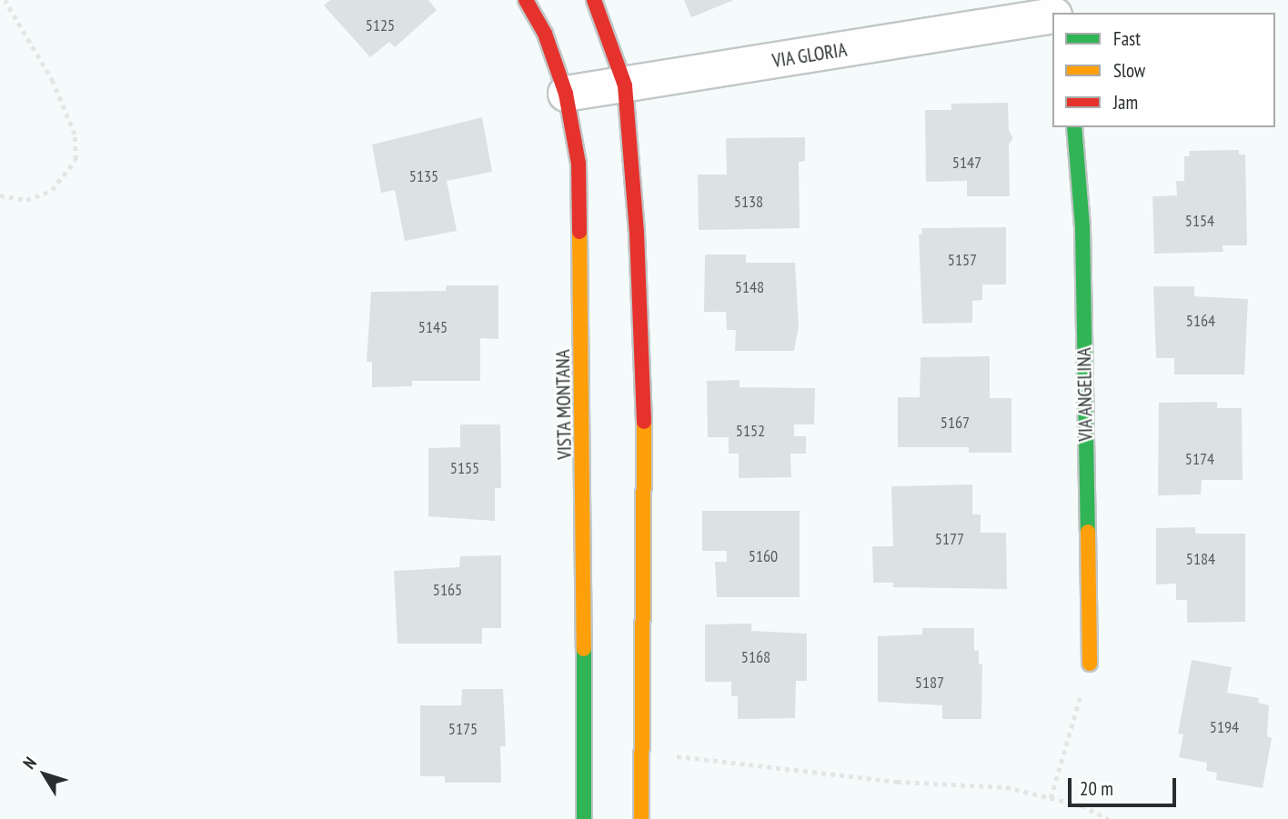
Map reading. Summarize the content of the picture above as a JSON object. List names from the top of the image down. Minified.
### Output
{"streets":{"street":["VIA GLORIA","VIA ANGELINA","VISTA MONTANA"]},"crossings":[["VIA GLORIA","VISTA MONTANA"]],"house_numbers":["5125","5147","5135","5138","5154","5157","5148","5164","5145","5167","5152","5174","5155","5177","5160","5184","5165","5168","5187","5194","5175"],"legend":["Fast","Slow","Jam"],"scale_bar":"20 m","north":"top left"}
